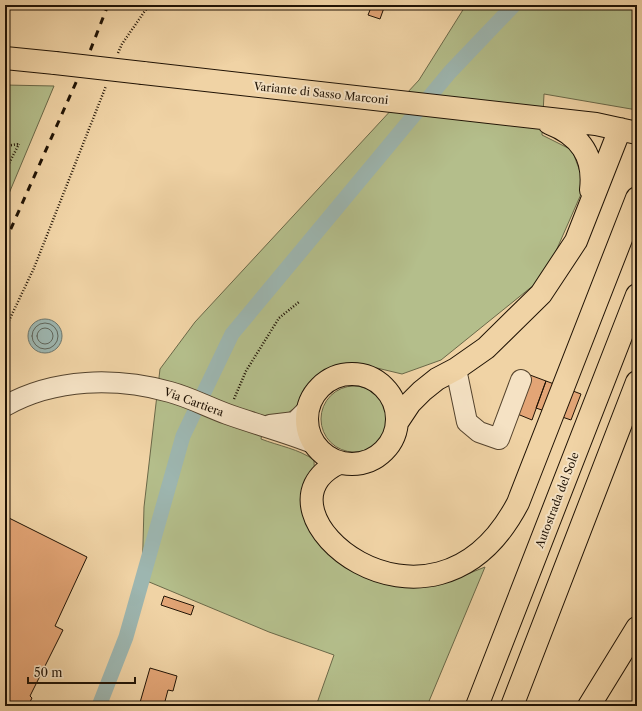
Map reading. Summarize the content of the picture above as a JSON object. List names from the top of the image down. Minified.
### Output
{"streets":{"highway":["Variante di Sasso Marconi","Autostrada del Sole"],"street":["Via Cartiera"]},"scale_bar":"50 m"}
